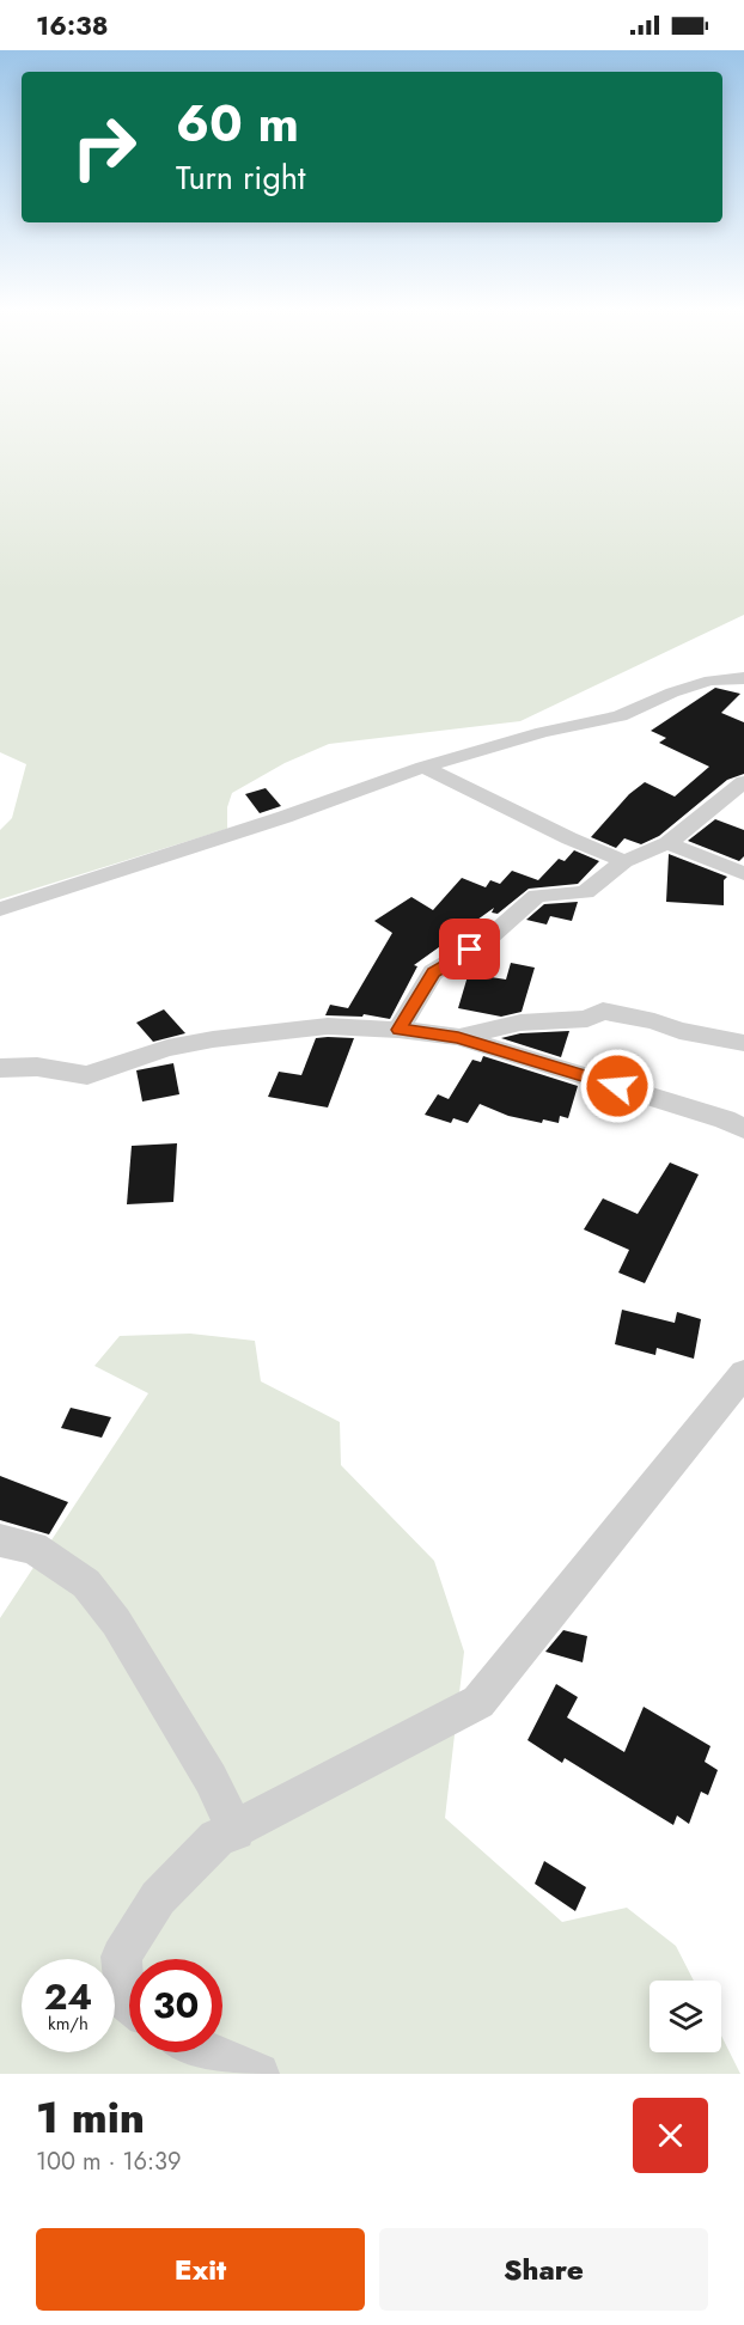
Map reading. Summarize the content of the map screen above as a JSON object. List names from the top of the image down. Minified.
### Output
{"page":{"status":"16:38","turn":["60 m","Turn right"],"speed":"24 km/h","limit":"30","heading":["1 min","100 m · 16:39"],"buttons":["Exit","Share"]}}
